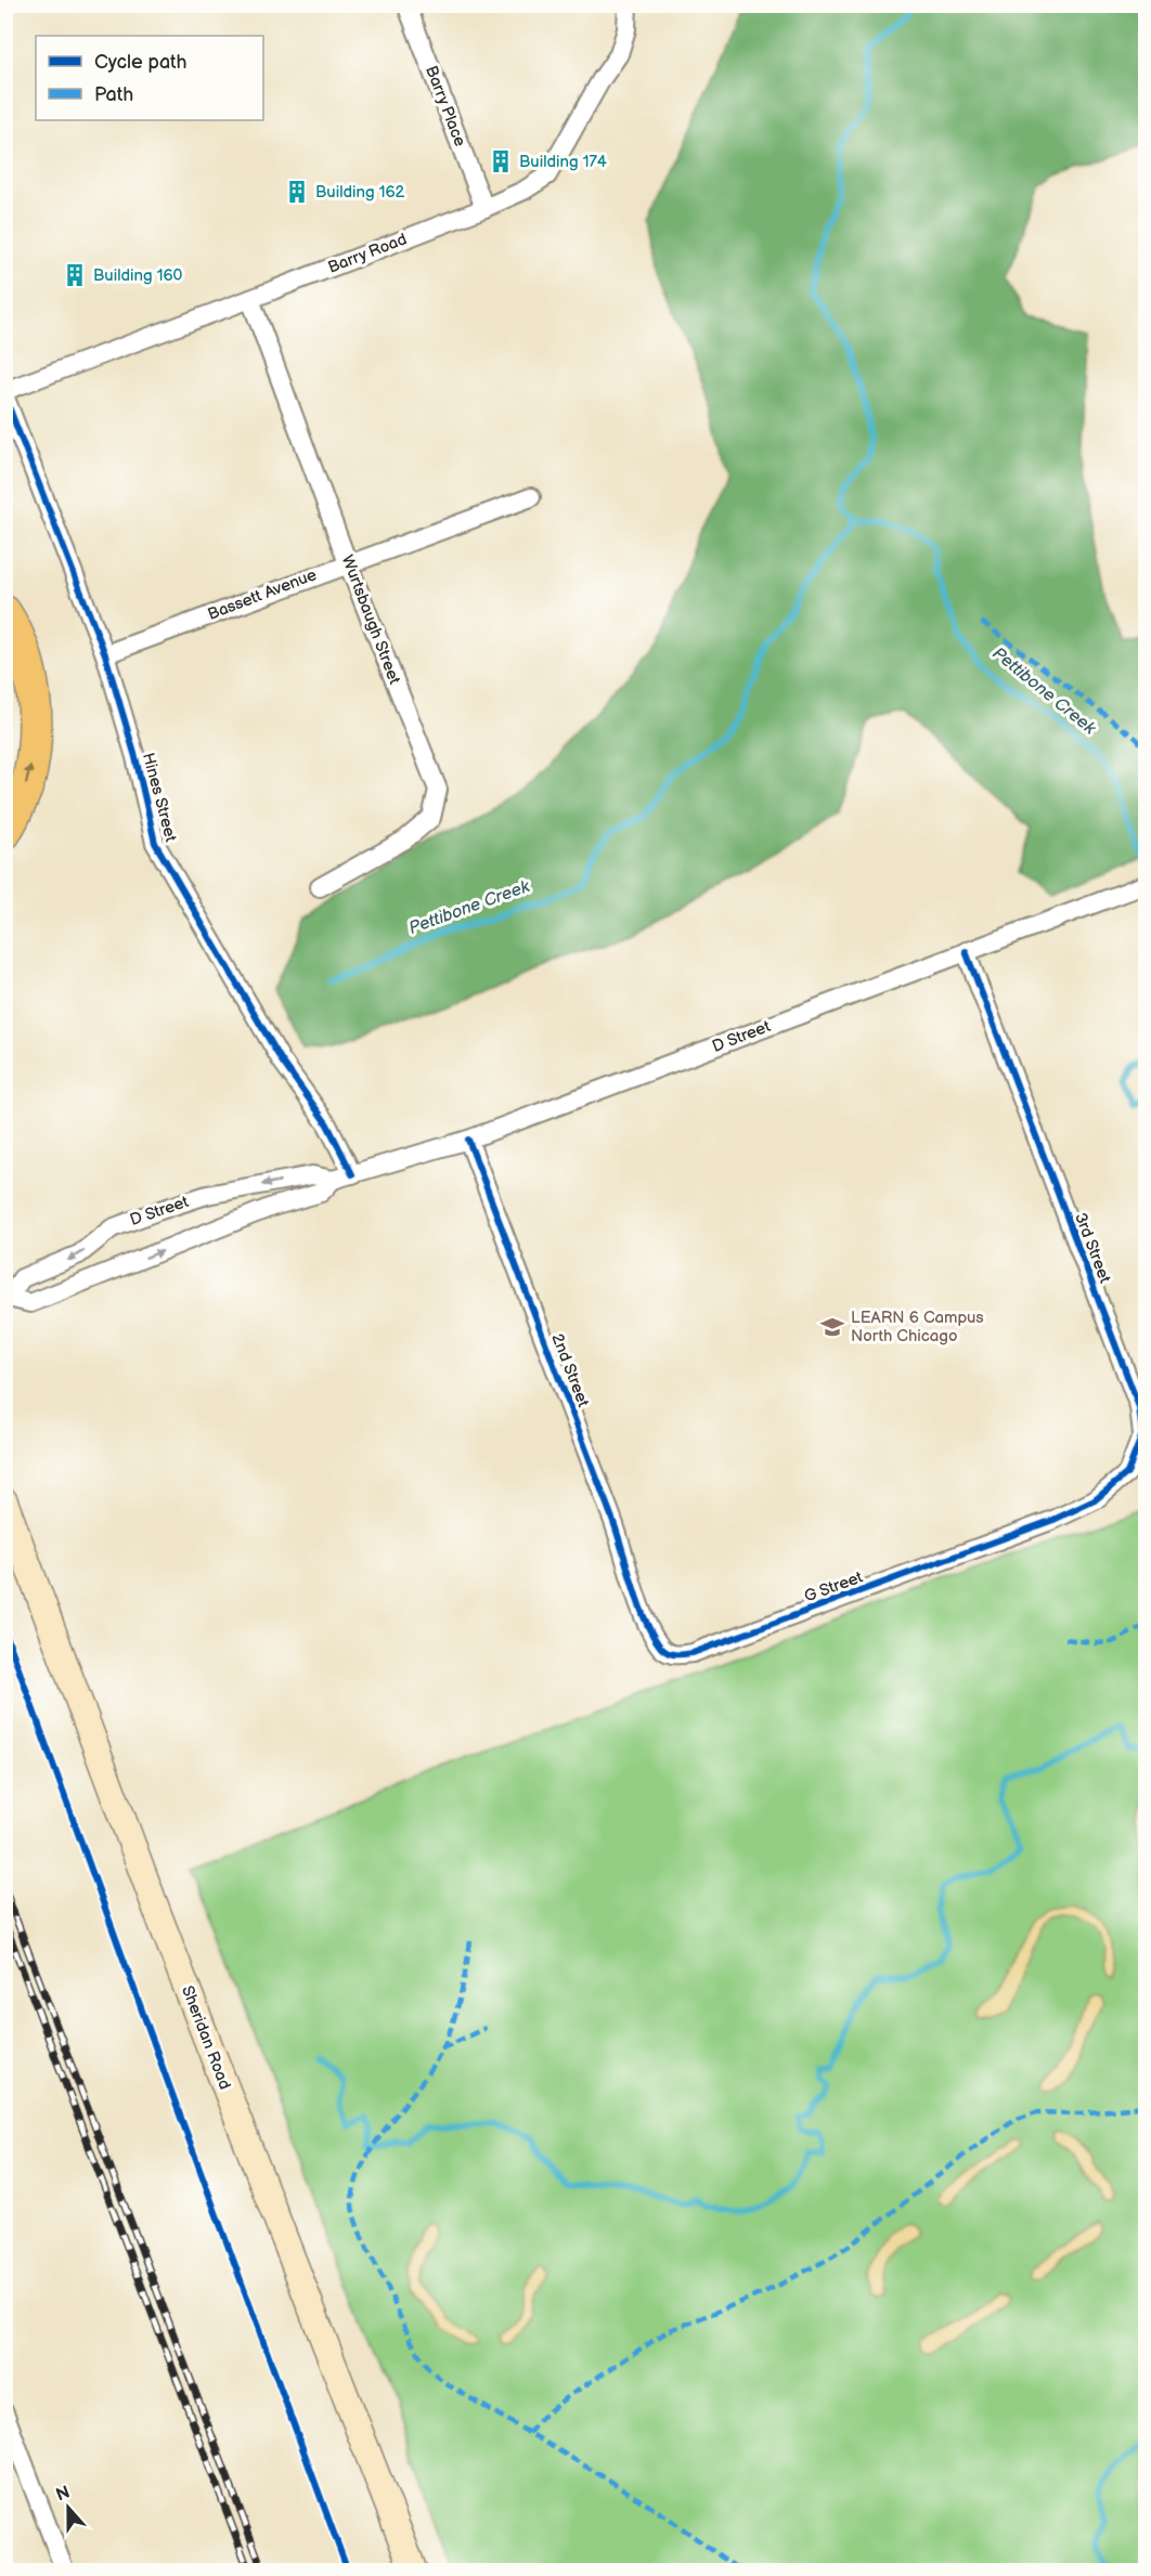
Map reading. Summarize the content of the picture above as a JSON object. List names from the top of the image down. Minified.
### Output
{"streets":{"main road":["Sheridan Road"],"street":["Barry Place","Barry Road","Bassett Avenue","Wurtsbaugh Street","Hines Street","D Street","3rd Street","2nd Street","G Street"]},"crossings":[["Barry Place","Barry Road"],["Barry Road","Wurtsbaugh Street"],["Barry Road","Hines Street"],["Bassett Avenue","Wurtsbaugh Street"],["Bassett Avenue","Hines Street"],["Hines Street","D Street"],["D Street","3rd Street"],["D Street","2nd Street"],["3rd Street","G Street"],["2nd Street","G Street"]],"water":["Pettibone Creek"],"places":{"building":["Building 174","Building 162","Building 160"],"school or university":["LEARN 6 Campus North Chicago"]},"legend":["Cycle path","Path"],"north":"top"}
